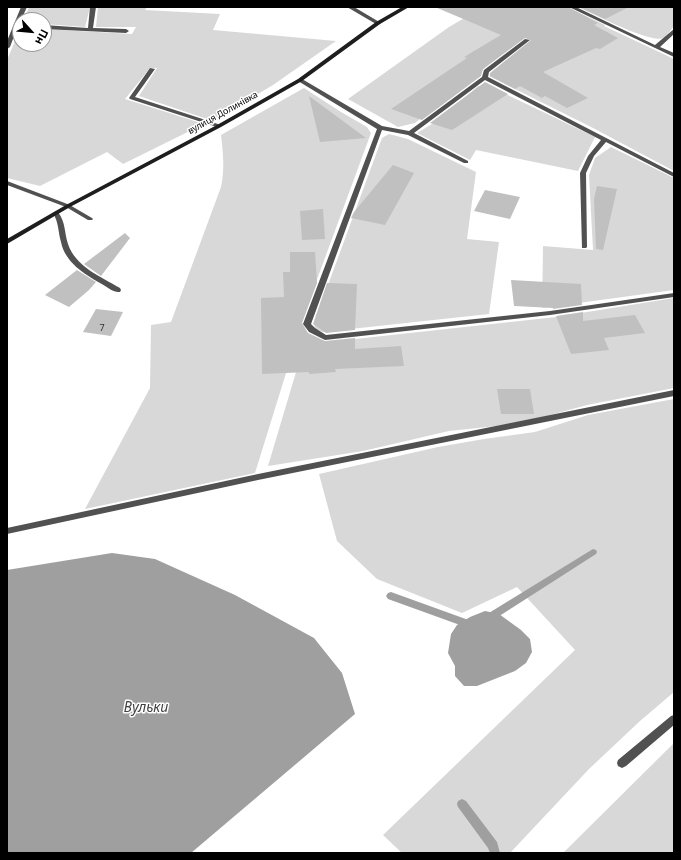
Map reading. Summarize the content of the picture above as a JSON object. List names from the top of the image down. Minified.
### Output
{"streets":{"street":["вулиця Долинівка"]},"water":["Вульки"],"house_numbers":["7"],"north":"bottom right"}
